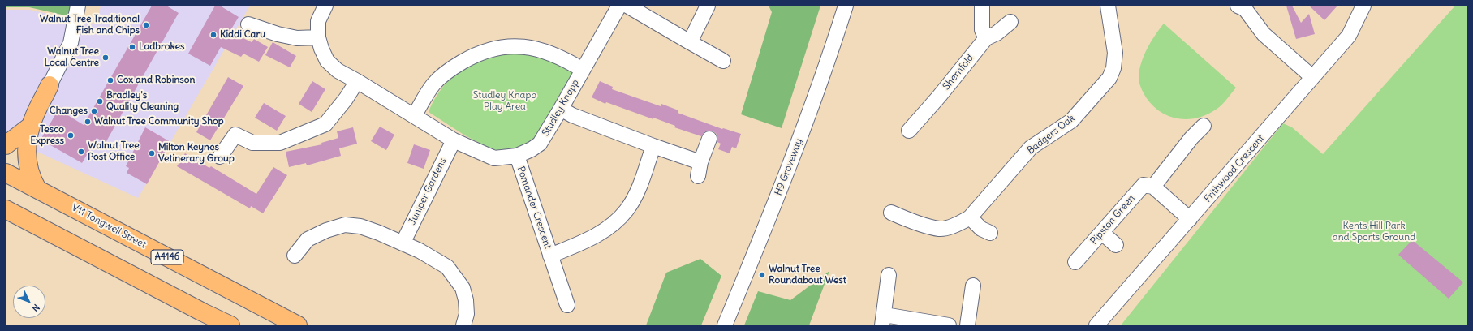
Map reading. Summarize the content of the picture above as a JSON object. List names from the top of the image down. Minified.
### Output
{"streets":{"highway":["V11 Tongwell Street","A4146"],"street":["Shernfold","Studley Knapp","Badgers Oak","H9 Groveway","Frithwood Crescent","Juniper Gardens","Pomander Crescent","Pipston Green"]},"crossings":[["Studley Knapp","Juniper Gardens"],["Studley Knapp","Pomander Crescent"]],"parks":["Studley Knapp Play Area","Kents Hill Park and Sports Ground"],"places":["Walnut Tree Traditional Fish and Chips","Kiddi Caru","Ladbrokes","Walnut Tree Local Centre","Cox and Robinson","Bradley's Quality Cleaning","Changes","Walnut Tree Community Shop","Tesco Express","Walnut Tree Post Office","Milton Keynes Vetinerary Group","Walnut Tree Roundabout West"],"north":"bottom right"}
